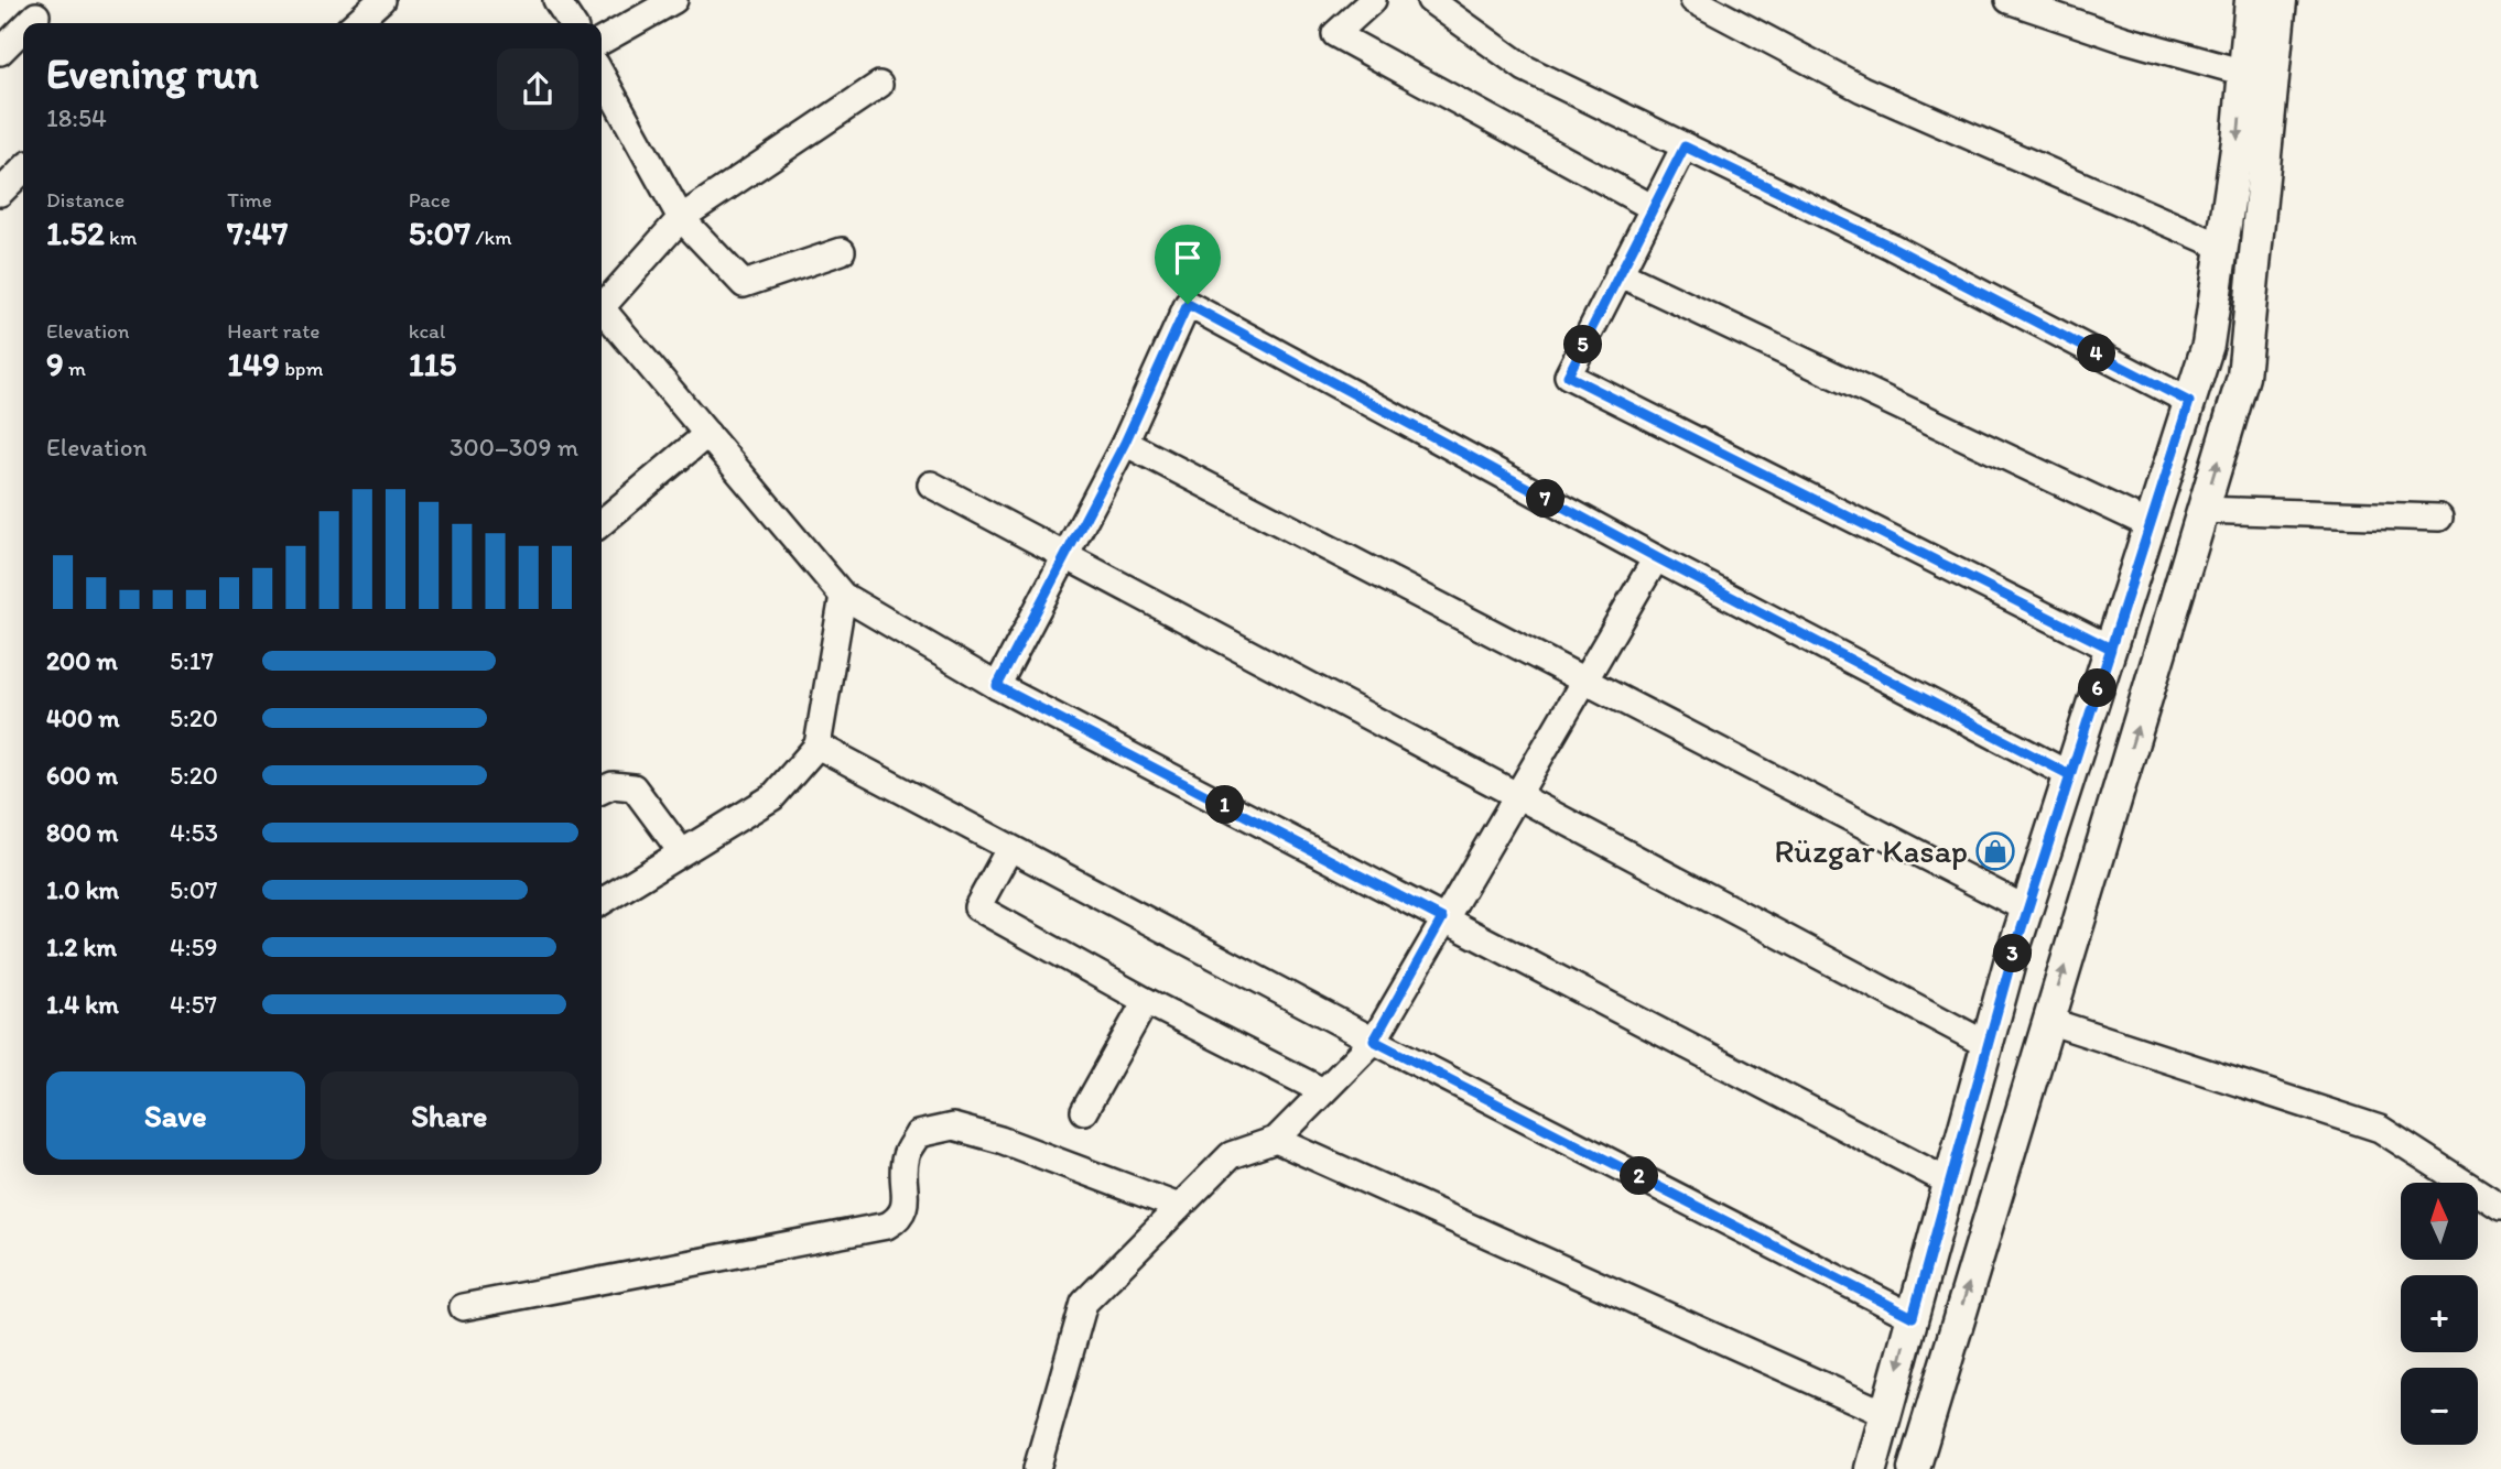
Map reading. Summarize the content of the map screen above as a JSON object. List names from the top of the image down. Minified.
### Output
{"places":{"shop":["Rüzgar Kasap"]},"north":"top","page":{"heading":["Evening run","18:54"],"stats":[["Distance","1.52 km"],["Time","7:47"],["Pace","5:07 /km"],["Elevation","9 m"],["Heart rate","149 bpm"],["kcal","115"]],"pins":["5","4","7","6","1","3","2"],"chart":["Elevation","300–309 m"],"list":[{"name":"200 m","note":"5:17"},{"name":"400 m","note":"5:20"},{"name":"600 m","note":"5:20"},{"name":"800 m","note":"4:53"},{"name":"1.0 km","note":"5:07"},{"name":"1.2 km","note":"4:59"},{"name":"1.4 km","note":"4:57"}],"buttons":["Save","Share"],"map_buttons":["+","−"]}}
